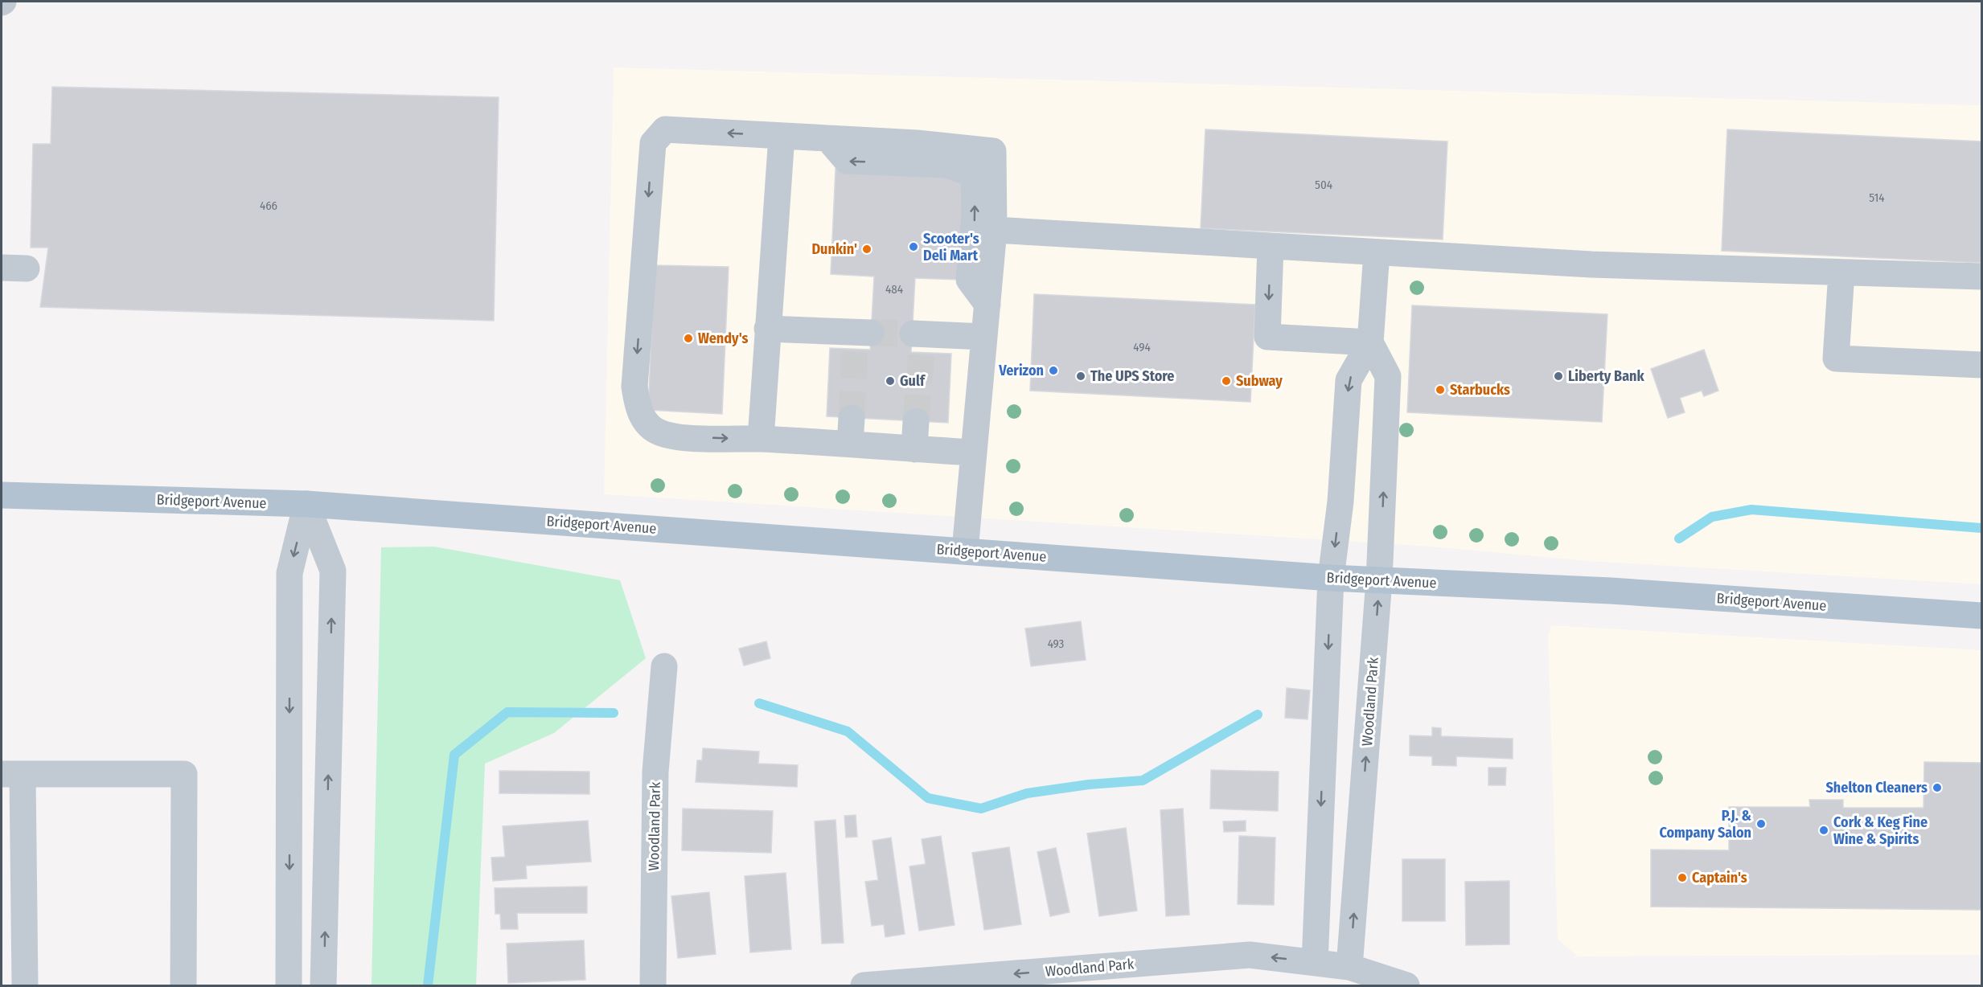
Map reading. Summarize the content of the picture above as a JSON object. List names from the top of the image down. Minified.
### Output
{"streets":{"main road":["Bridgeport Avenue"],"street":["Woodland Park"]},"crossings":[["Bridgeport Avenue","Woodland Park"]],"places":["Scooter's Deli Mart","Dunkin'","Wendy's","Verizon","The UPS Store","Liberty Bank","Gulf","Subway","Starbucks","Shelton Cleaners","P.J. & Company Salon","Cork & Keg Fine Wine & Spirits","Captain's"],"house_numbers":["504","514","466","484","494","493"]}
